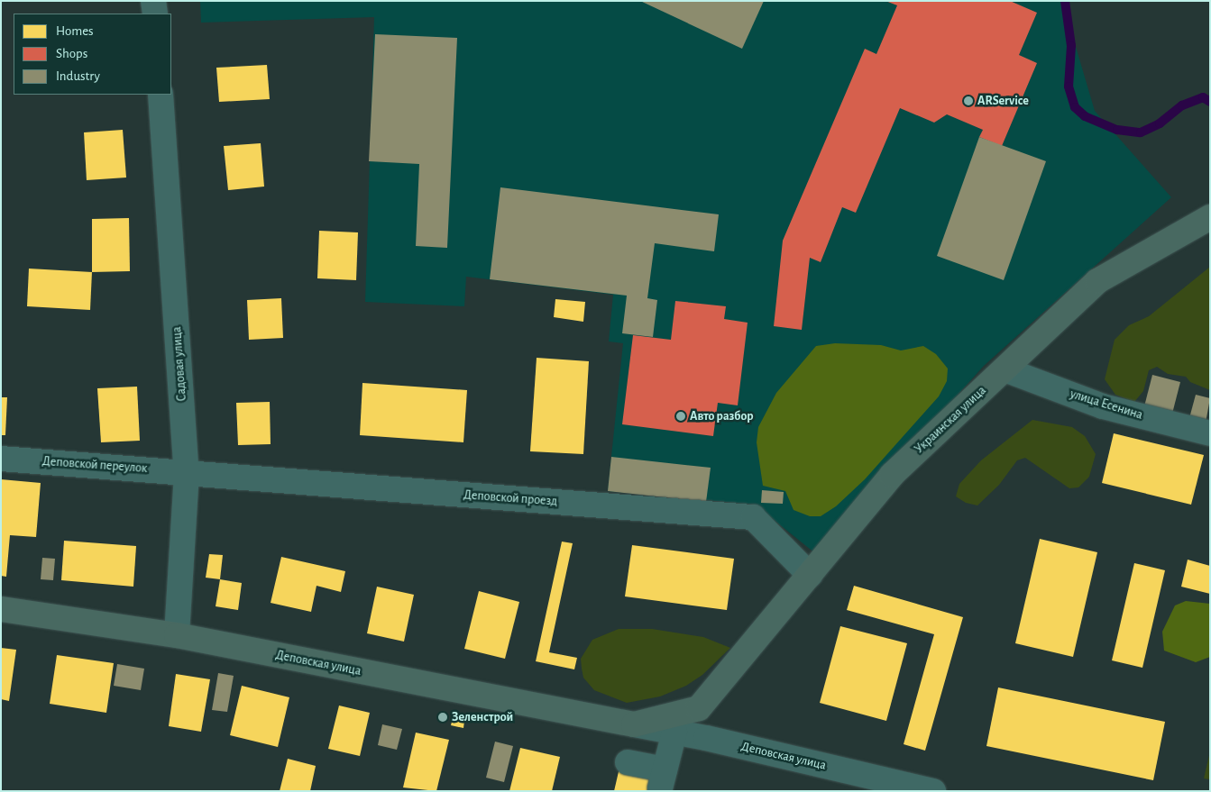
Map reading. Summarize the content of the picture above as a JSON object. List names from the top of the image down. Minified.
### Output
{"streets":{"main road":["Украинская улица","Деповская улица"],"street":["Садовая улица","улица Есенина","Деповской переулок","Деповской проезд"]},"crossings":[["Садовая улица","Деповской переулок"],["Садовая улица","Деповской проезд"],["Садовая улица","Деповская улица"],["улица Есенина","Украинская улица"],["Украинская улица","Деповской проезд"],["Украинская улица","Деповская улица"],["Деповской переулок","Деповской проезд"]],"places":["ARService","Авто разбор","Зеленстрой"],"legend":["Homes","Shops","Industry"]}
